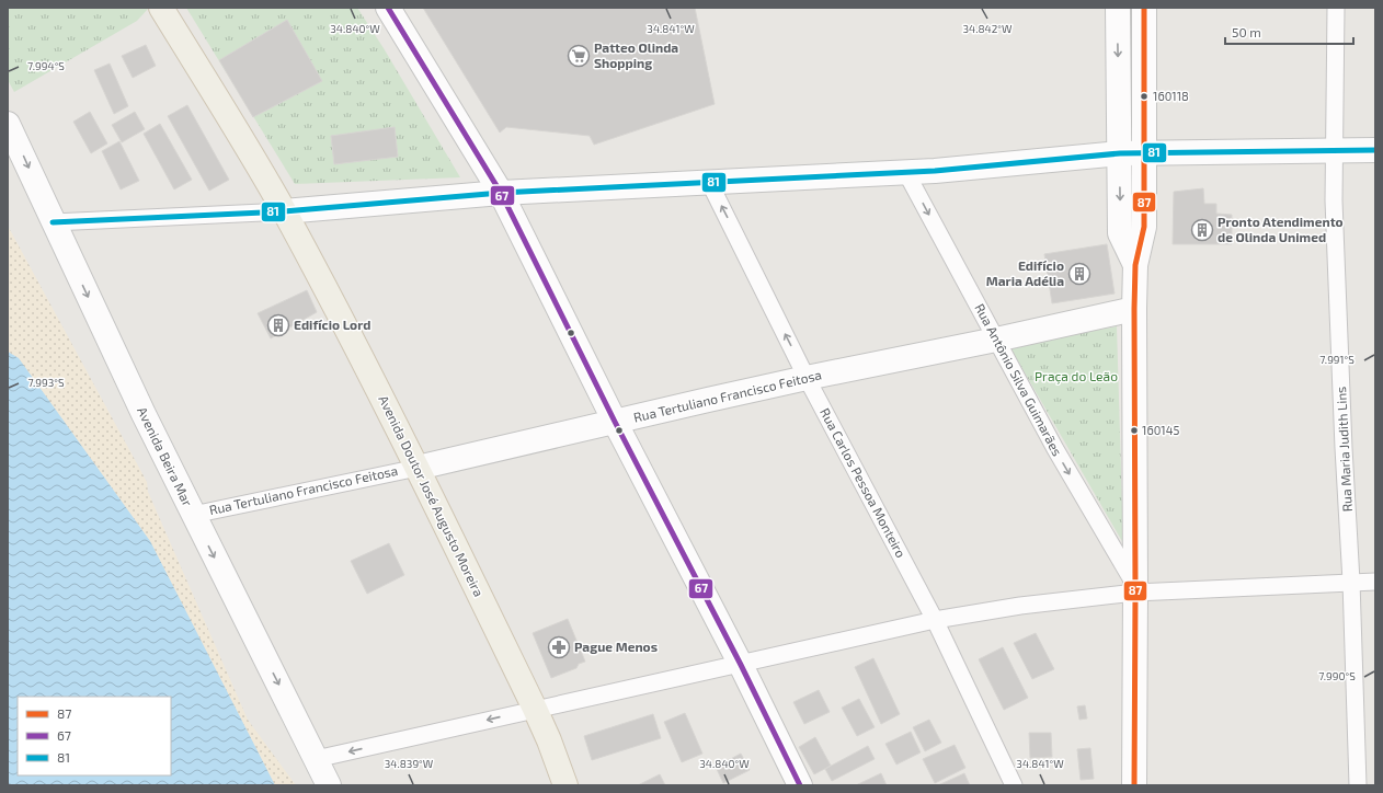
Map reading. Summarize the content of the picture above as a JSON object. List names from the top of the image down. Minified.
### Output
{"streets":{"main road":["Avenida Doutor José Augusto Moreira"],"street":["Rua Antônio Silva Guimarães","Rua Tertuliano Francisco Feitosa","Rua Maria Judith Lins","Avenida Beira Mar","Rua Carlos Pessoa Monteiro"]},"crossings":[["Rua Antônio Silva Guimarães","Rua Tertuliano Francisco Feitosa"],["Rua Tertuliano Francisco Feitosa","Avenida Beira Mar"],["Rua Tertuliano Francisco Feitosa","Rua Carlos Pessoa Monteiro"],["Rua Tertuliano Francisco Feitosa","Avenida Doutor José Augusto Moreira"]],"one_way":["Rua Antônio Silva Guimarães","Avenida Beira Mar"],"parks":["Praça do Leão"],"places":{"supermarket":["Patteo Olinda Shopping"],"other":["160118","160145"],"building":["Pronto Atendimento de Olinda Unimed","Edifício Maria Adélia","Edifício Lord"],"pharmacy":["Pague Menos"]},"lines":["transit line 87","transit line 67","transit line 81"],"legend":["87","67","81"],"scale_bar":"50 m","coordinates":["34.840°W","34.841°W","34.842°W","7.994°S","7.991°S","7.993°S","7.990°S","34.839°W"]}
